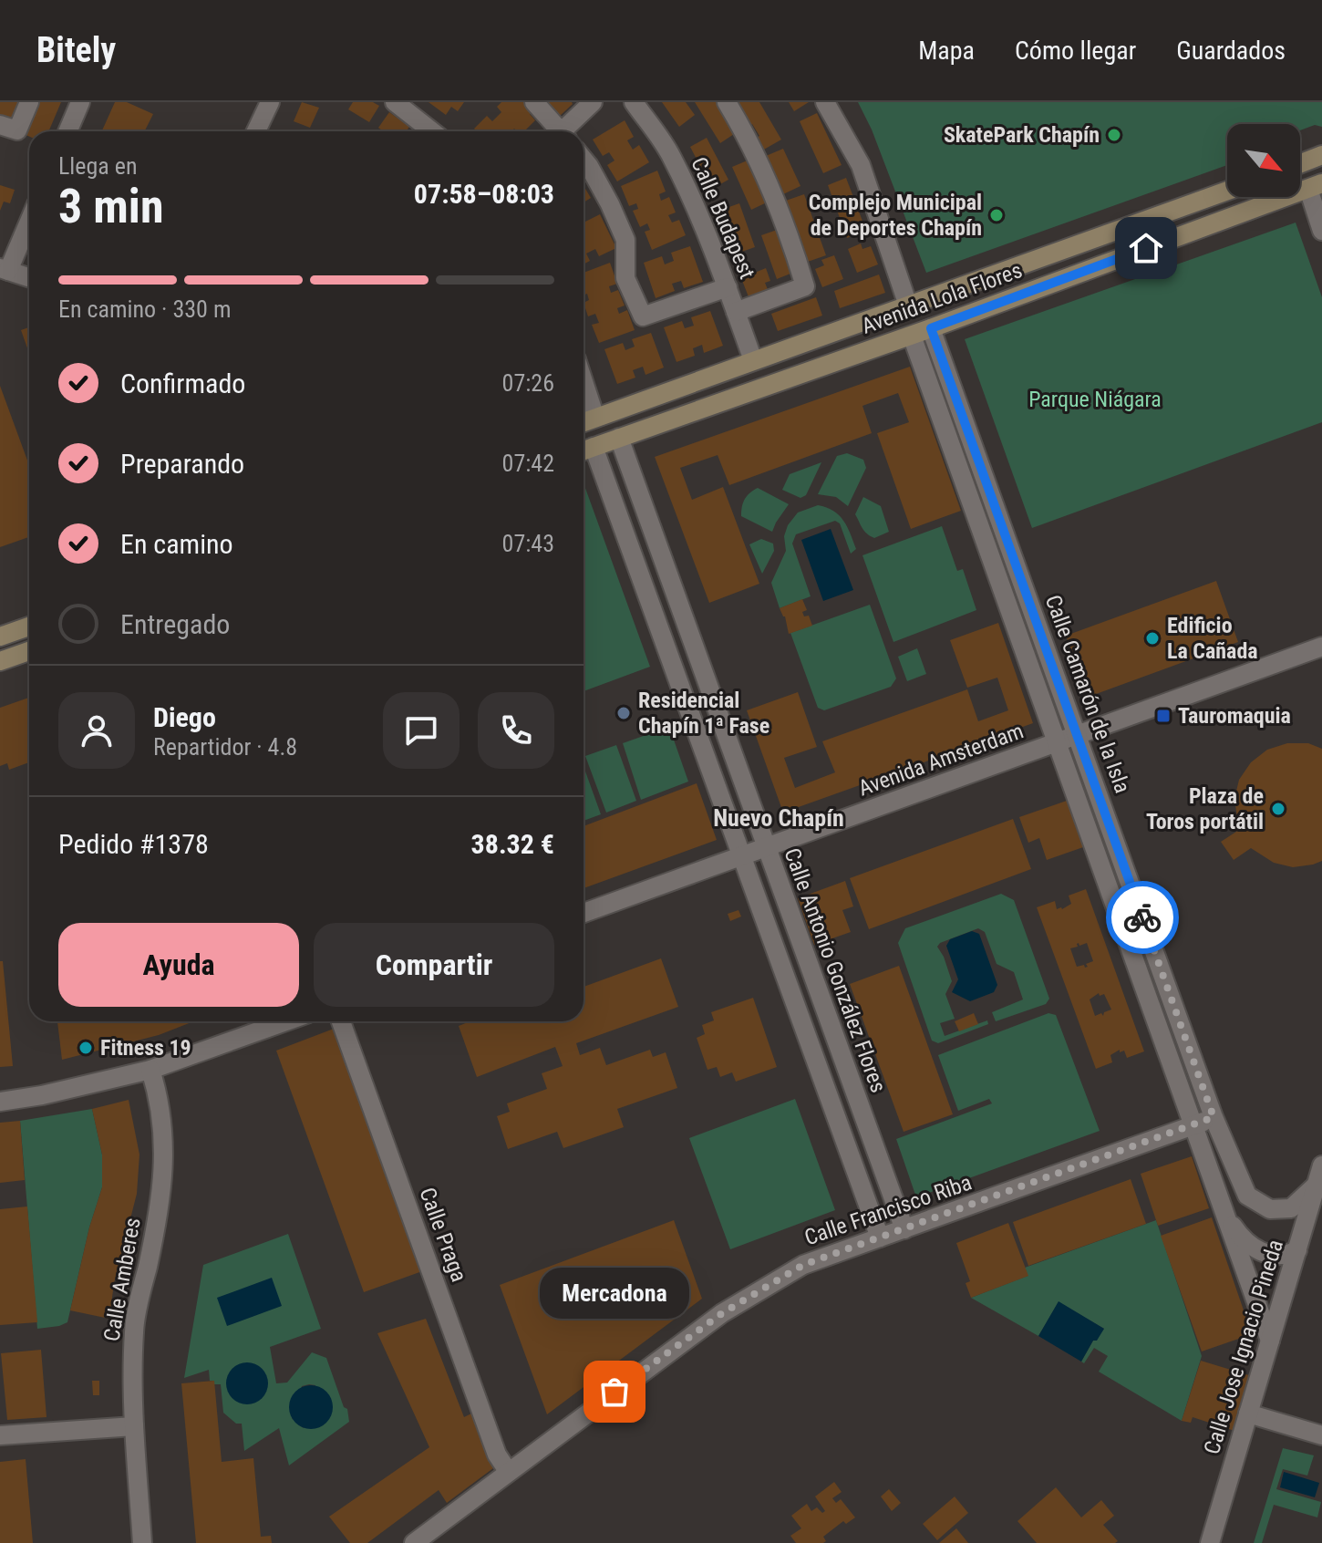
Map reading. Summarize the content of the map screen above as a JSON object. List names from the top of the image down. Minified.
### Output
{"streets":{"main road":["Avenida Lola Flores"],"street":["Calle Budapest","Calle Camarón de la Isla","Avenida Amsterdam","Calle Antonio González Flores","Calle Francisco Riba","Calle Praga","Calle Amberes","Calle Jose Ignacio Pineda"]},"crossings":[["Calle Budapest","Avenida Lola Flores"],["Avenida Lola Flores","Calle Camarón de la Isla"],["Avenida Lola Flores","Calle Antonio González Flores"],["Calle Camarón de la Isla","Avenida Amsterdam"],["Calle Camarón de la Isla","Calle Francisco Riba"],["Calle Camarón de la Isla","Calle Jose Ignacio Pineda"],["Avenida Amsterdam","Calle Antonio González Flores"],["Calle Antonio González Flores","Calle Francisco Riba"],["Calle Francisco Riba","Calle Praga"]],"districts":["Nuevo Chapín"],"parks":["Parque Niágara"],"places":{"other":["SkatePark Chapín","Complejo Municipal de Deportes Chapín","Edificio La Cañada","Residencial Chapín 1ª Fase","Plaza de Toros portátil","Fitness 19","Mercadona"],"transit":["Tauromaquia"]},"north":"bottom right","page":{"header":"Bitely","nav":["Mapa","Cómo llegar","Guardados"],"heading":["3 min","Llega en","07:58–08:03"],"panel":["Diego","Repartidor · 4.8","Pedido #1378","38.32 €"],"bar":"En camino · 330 m","list":[["Confirmado","07:26"],["Preparando","07:42"],["En camino","07:43"],"Entregado"],"buttons":["Ayuda","Compartir"],"bubble":"Mercadona"}}
